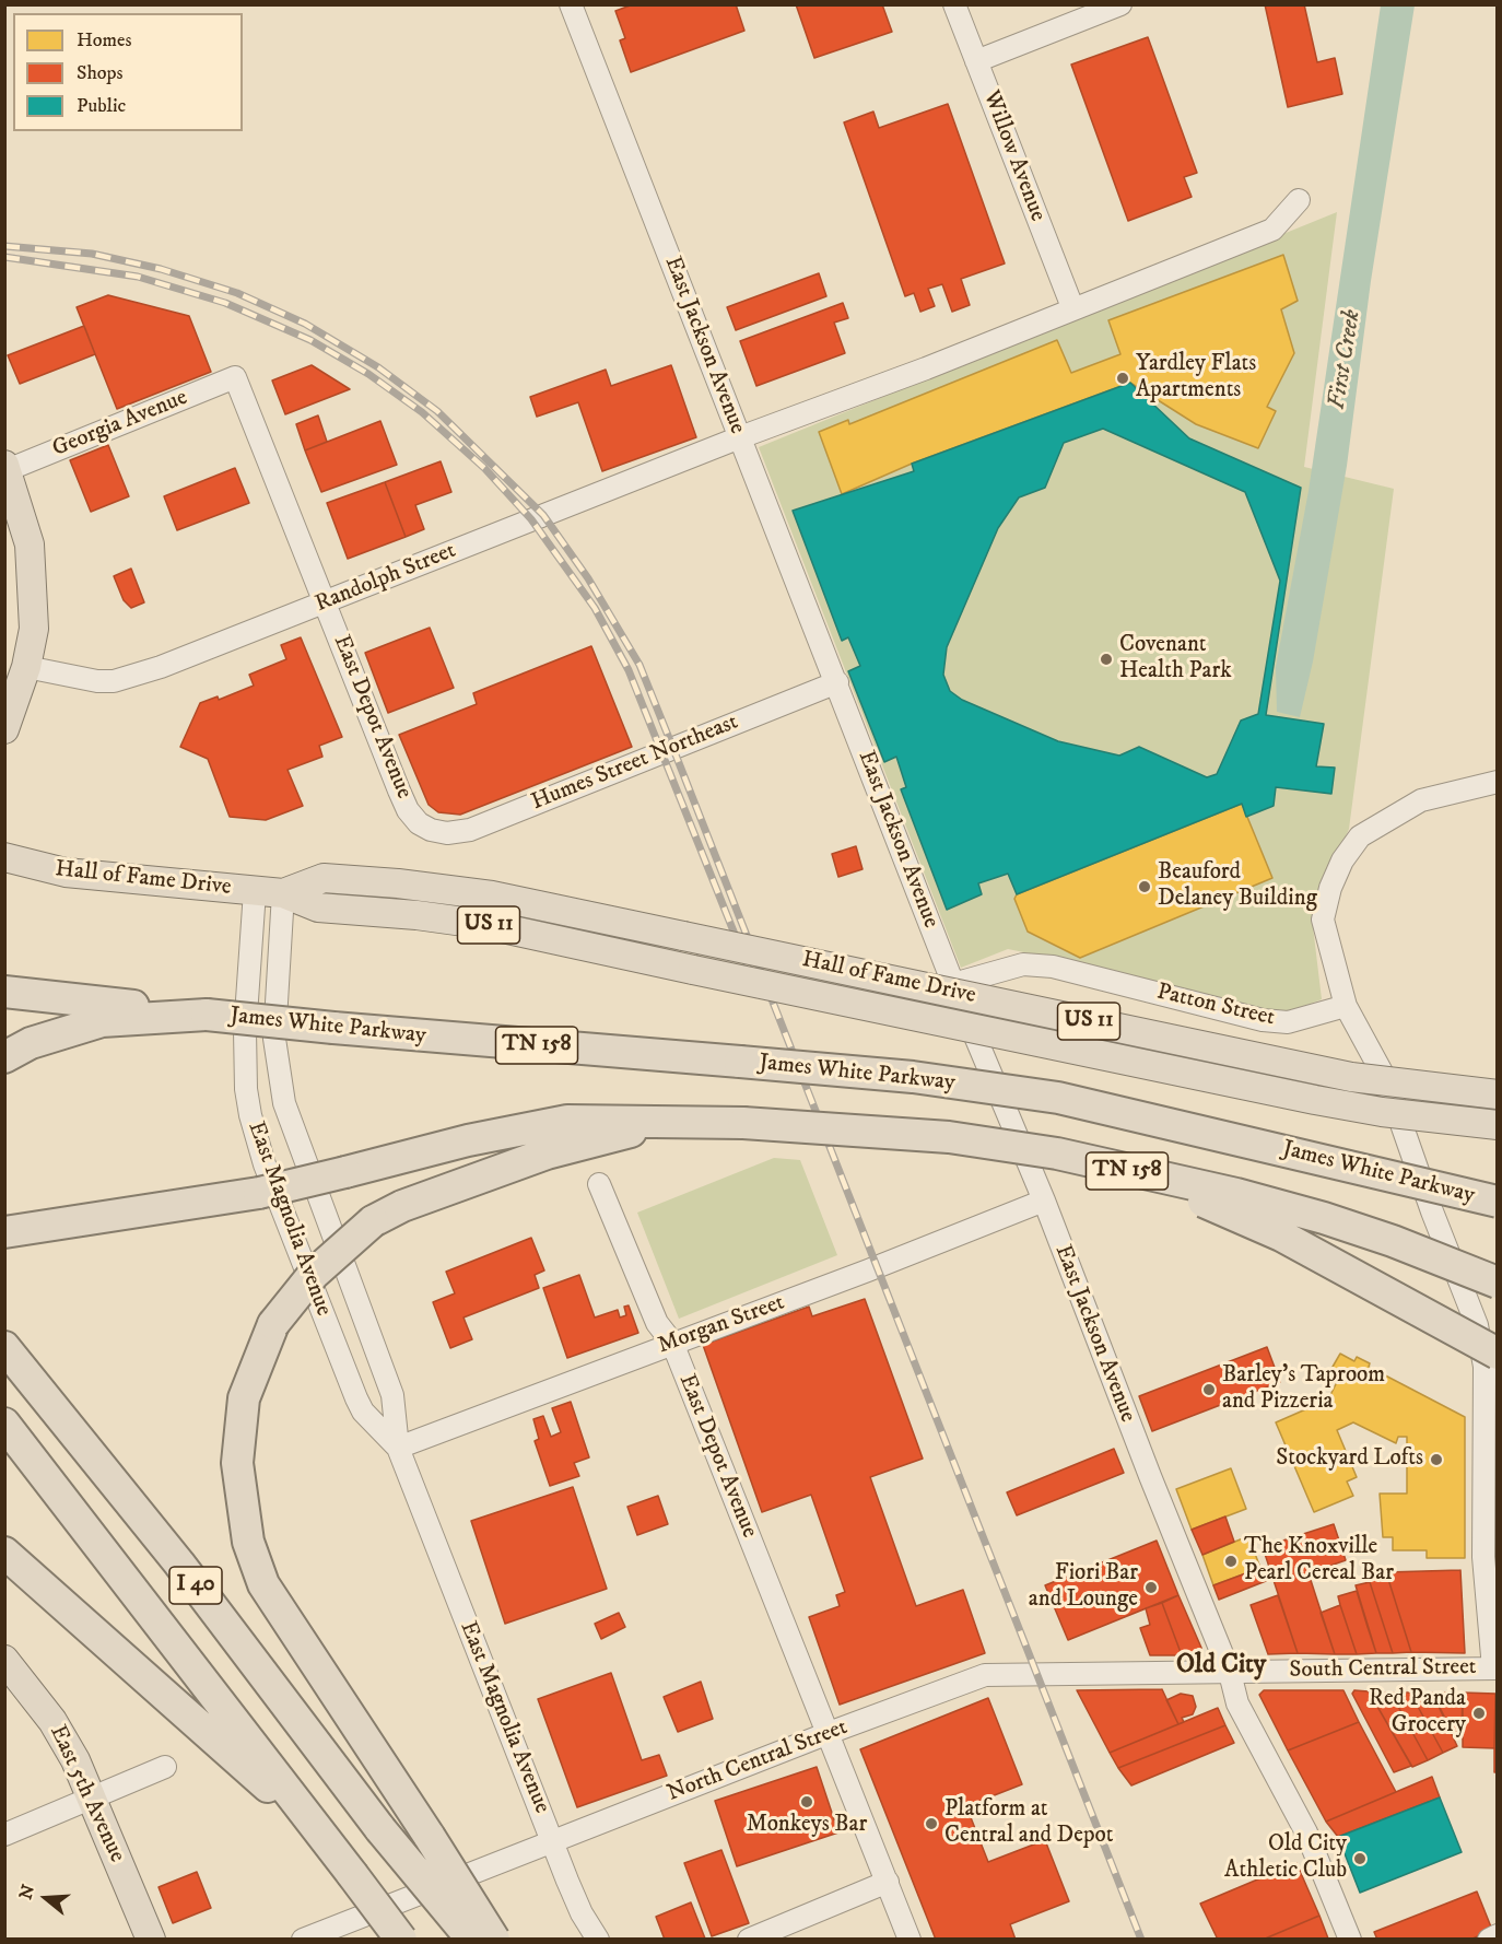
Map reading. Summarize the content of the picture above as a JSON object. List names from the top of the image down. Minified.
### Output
{"streets":{"highway":["James White Parkway","TN 158","I 40"],"main road":["Hall of Fame Drive","US 11","East 5th Avenue"],"street":["Willow Avenue","East Jackson Avenue","Georgia Avenue","Randolph Street","East Depot Avenue","Humes Street Northeast","Patton Street","East Magnolia Avenue","Morgan Street","South Central Street","North Central Street"]},"crossings":[["Willow Avenue","Randolph Street"],["East Jackson Avenue","Randolph Street"],["East Jackson Avenue","Humes Street Northeast"],["East Jackson Avenue","Patton Street"],["East Jackson Avenue","Morgan Street"],["East Jackson Avenue","South Central Street"],["East Jackson Avenue","North Central Street"],["Georgia Avenue","East Depot Avenue"],["Randolph Street","East Depot Avenue"],["East Depot Avenue","Humes Street Northeast"],["East Depot Avenue","Morgan Street"],["East Depot Avenue","North Central Street"],["Hall of Fame Drive","East Magnolia Avenue"],["East Magnolia Avenue","Morgan Street"],["East Magnolia Avenue","North Central Street"],["South Central Street","North Central Street"]],"districts":["Old City"],"water":["First Creek"],"places":["Yardley Flats Apartments","Covenant Health Park","Beauford Delaney Building","Barley's Taproom and Pizzeria","Stockyard Lofts","The Knoxville Pearl Cereal Bar","Fiori Bar and Lounge","Red Panda Grocery","Monkeys Bar","Platform at Central and Depot","Old City Athletic Club"],"legend":["Homes","Shops","Public"],"north":"left"}
